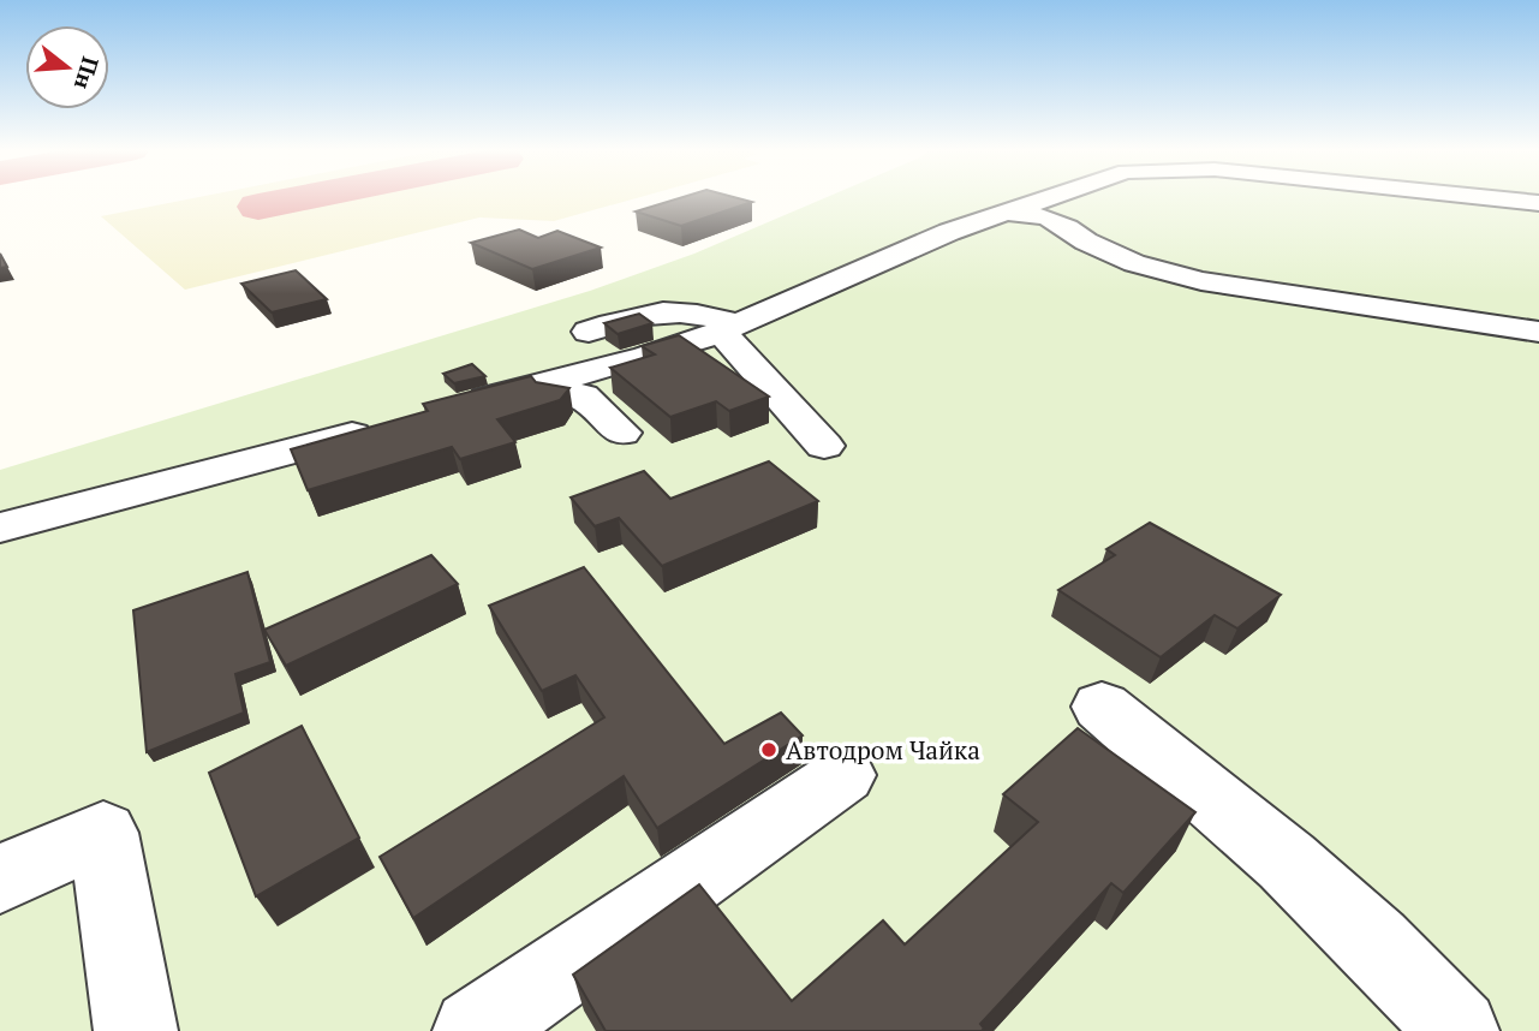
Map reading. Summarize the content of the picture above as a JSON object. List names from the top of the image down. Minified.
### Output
{"places":["Автодром Чайка"],"north":"right"}
